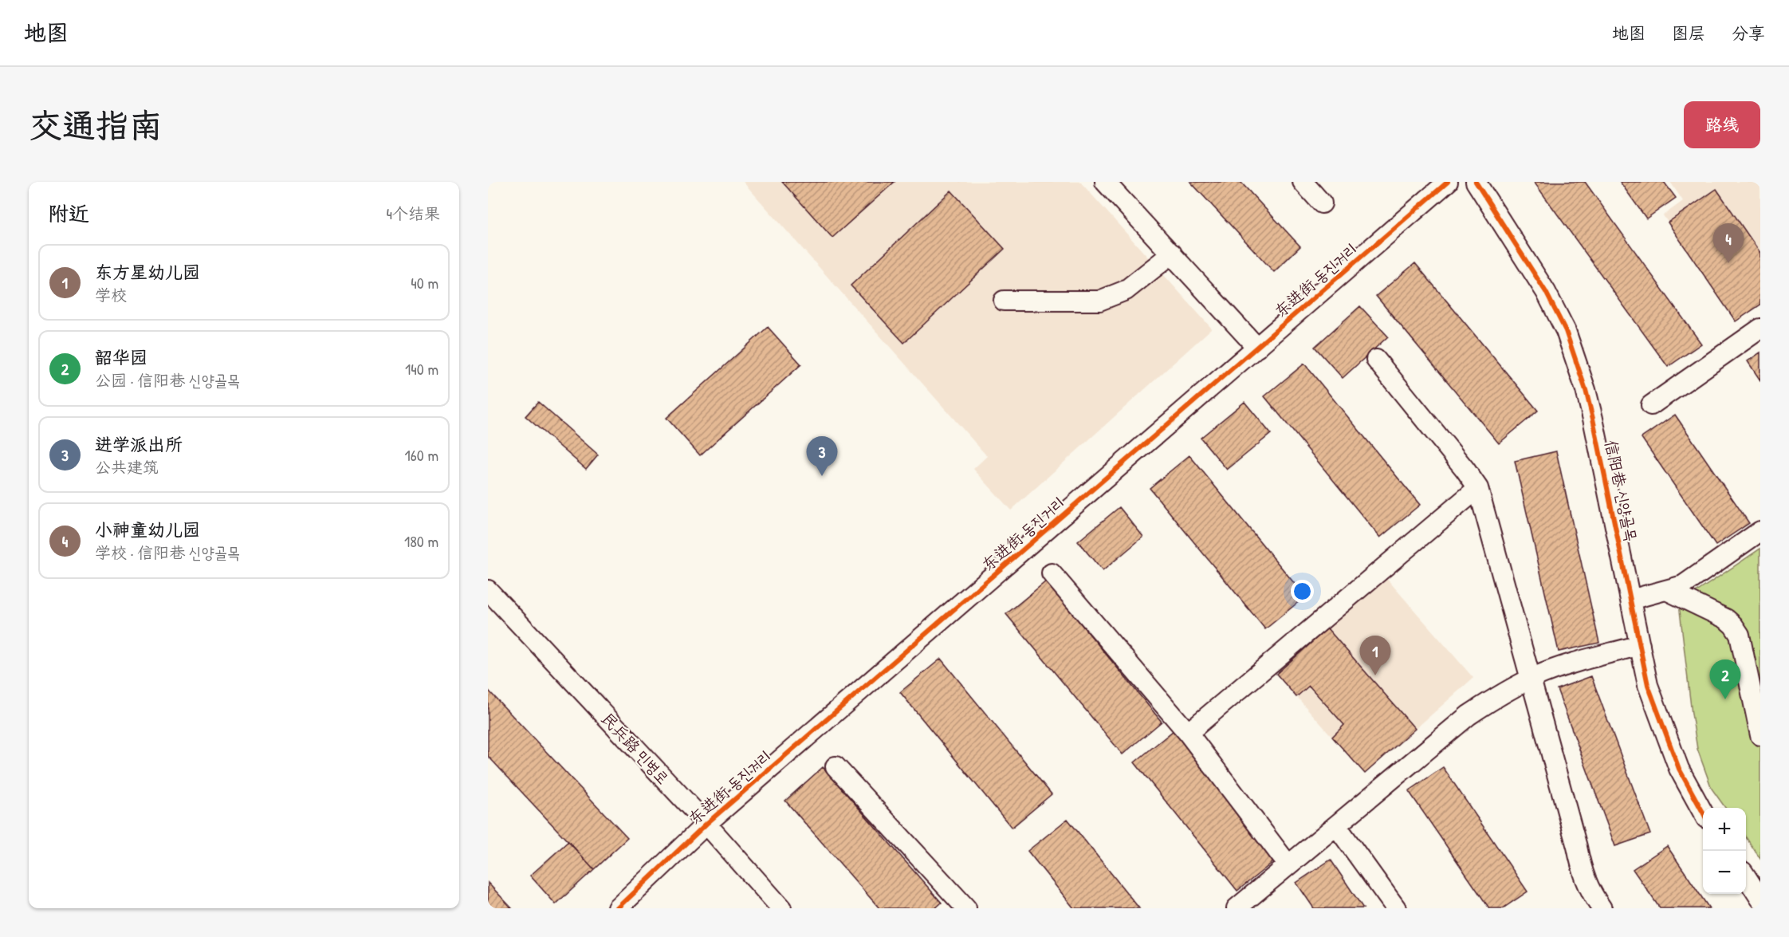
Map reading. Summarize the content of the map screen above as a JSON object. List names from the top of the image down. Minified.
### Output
{"streets":{"street":["东进街 동진거리","信阳巷 신양골목","民兵路 민병로"]},"crossings":[["东进街 동진거리","民兵路 민병로"]],"page":{"header":"地图","nav":["地图","图层","分享"],"buttons":"路线","title":"交通指南","heading":["附近","4个结果"],"pins":["4","3","1","2"],"list":[{"mark":"1","name":"东方星幼儿园","note":"学校","value":"40 m"},{"mark":"2","name":"韶华园","note":"公园 · 信阳巷 신양골목","value":"140 m"},{"mark":"3","name":"进学派出所","note":"公共建筑","value":"160 m"},{"mark":"4","name":"小神童幼儿园","note":"学校 · 信阳巷 신양골목","value":"180 m"}],"map_buttons":["+","−"]}}
